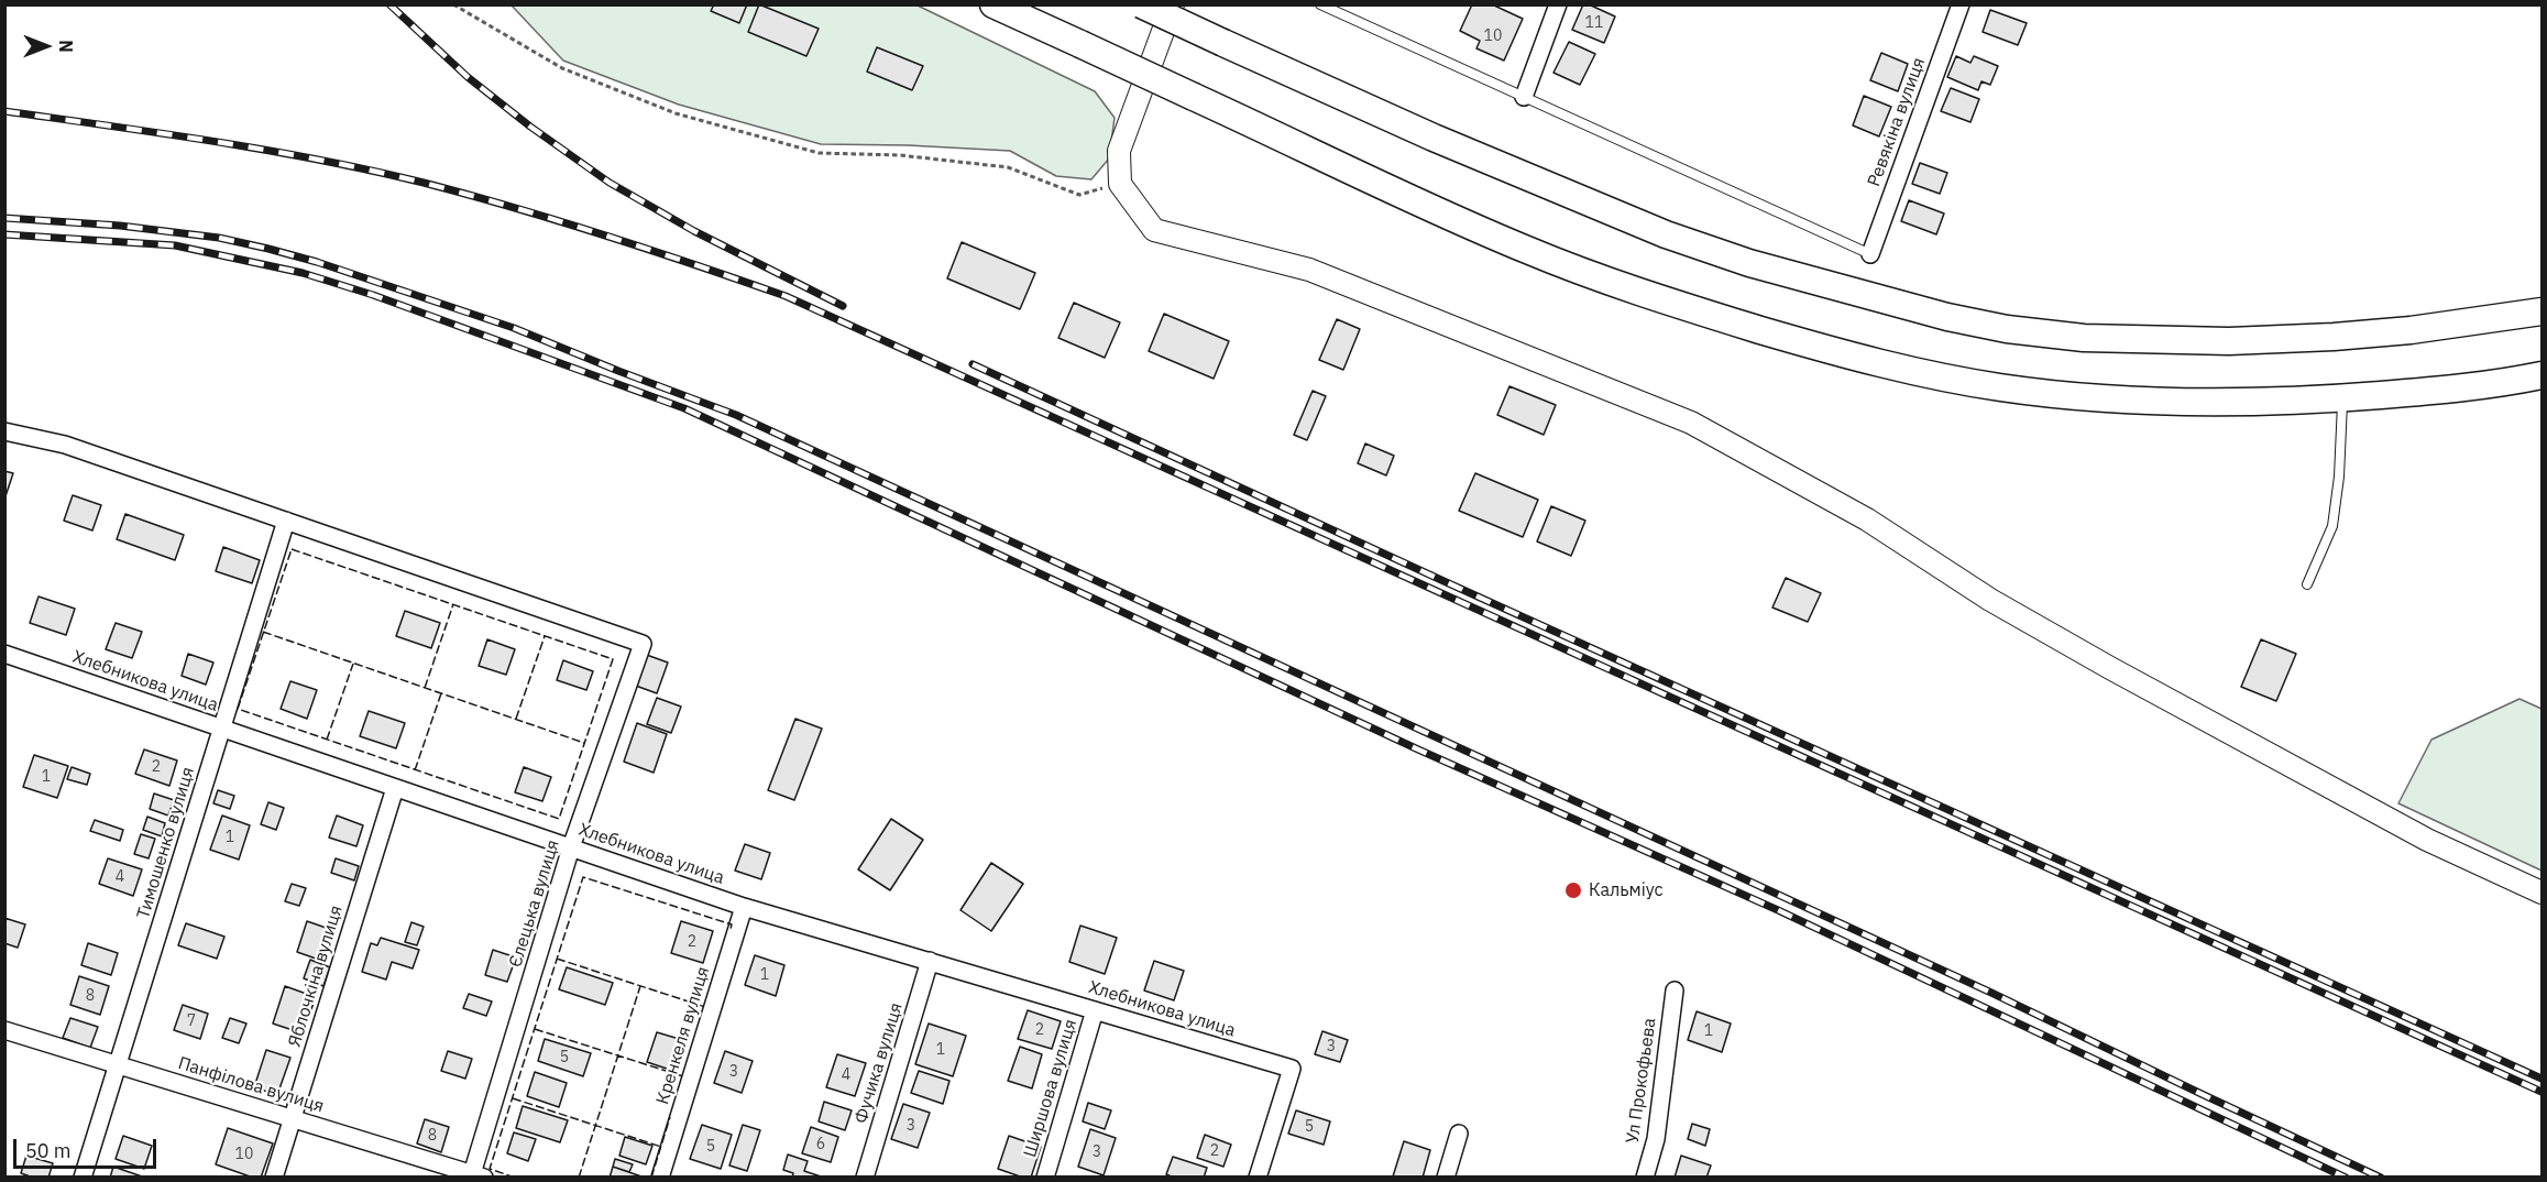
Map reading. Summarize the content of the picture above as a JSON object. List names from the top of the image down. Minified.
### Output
{"streets":{"street":["Ревякiна вулиця","Хлебникова улица","Тимошенко вулиця","Єлецька вулиця","Яблочкіна вулиця","Кренкеля вулиця","Фучика вулиця","Ул Прокофьева","Панфілова вулиця","Ширшова вулиця"]},"crossings":[["Хлебникова улица","Тимошенко вулиця"],["Хлебникова улица","Єлецька вулиця"],["Хлебникова улица","Яблочкіна вулиця"],["Хлебникова улица","Кренкеля вулиця"],["Хлебникова улица","Фучика вулиця"],["Хлебникова улица","Ширшова вулиця"],["Тимошенко вулиця","Єлецька вулиця"],["Тимошенко вулиця","Панфілова вулиця"],["Єлецька вулиця","Панфілова вулиця"],["Яблочкіна вулиця","Панфілова вулиця"]],"places":["Кальміус"],"house_numbers":["11","10","2","1","1","4","2","1","8","7","2","1","3","1","5","3","4","3","5","8","6","5","2","3","10"],"scale_bar":"50 m","north":"right"}
